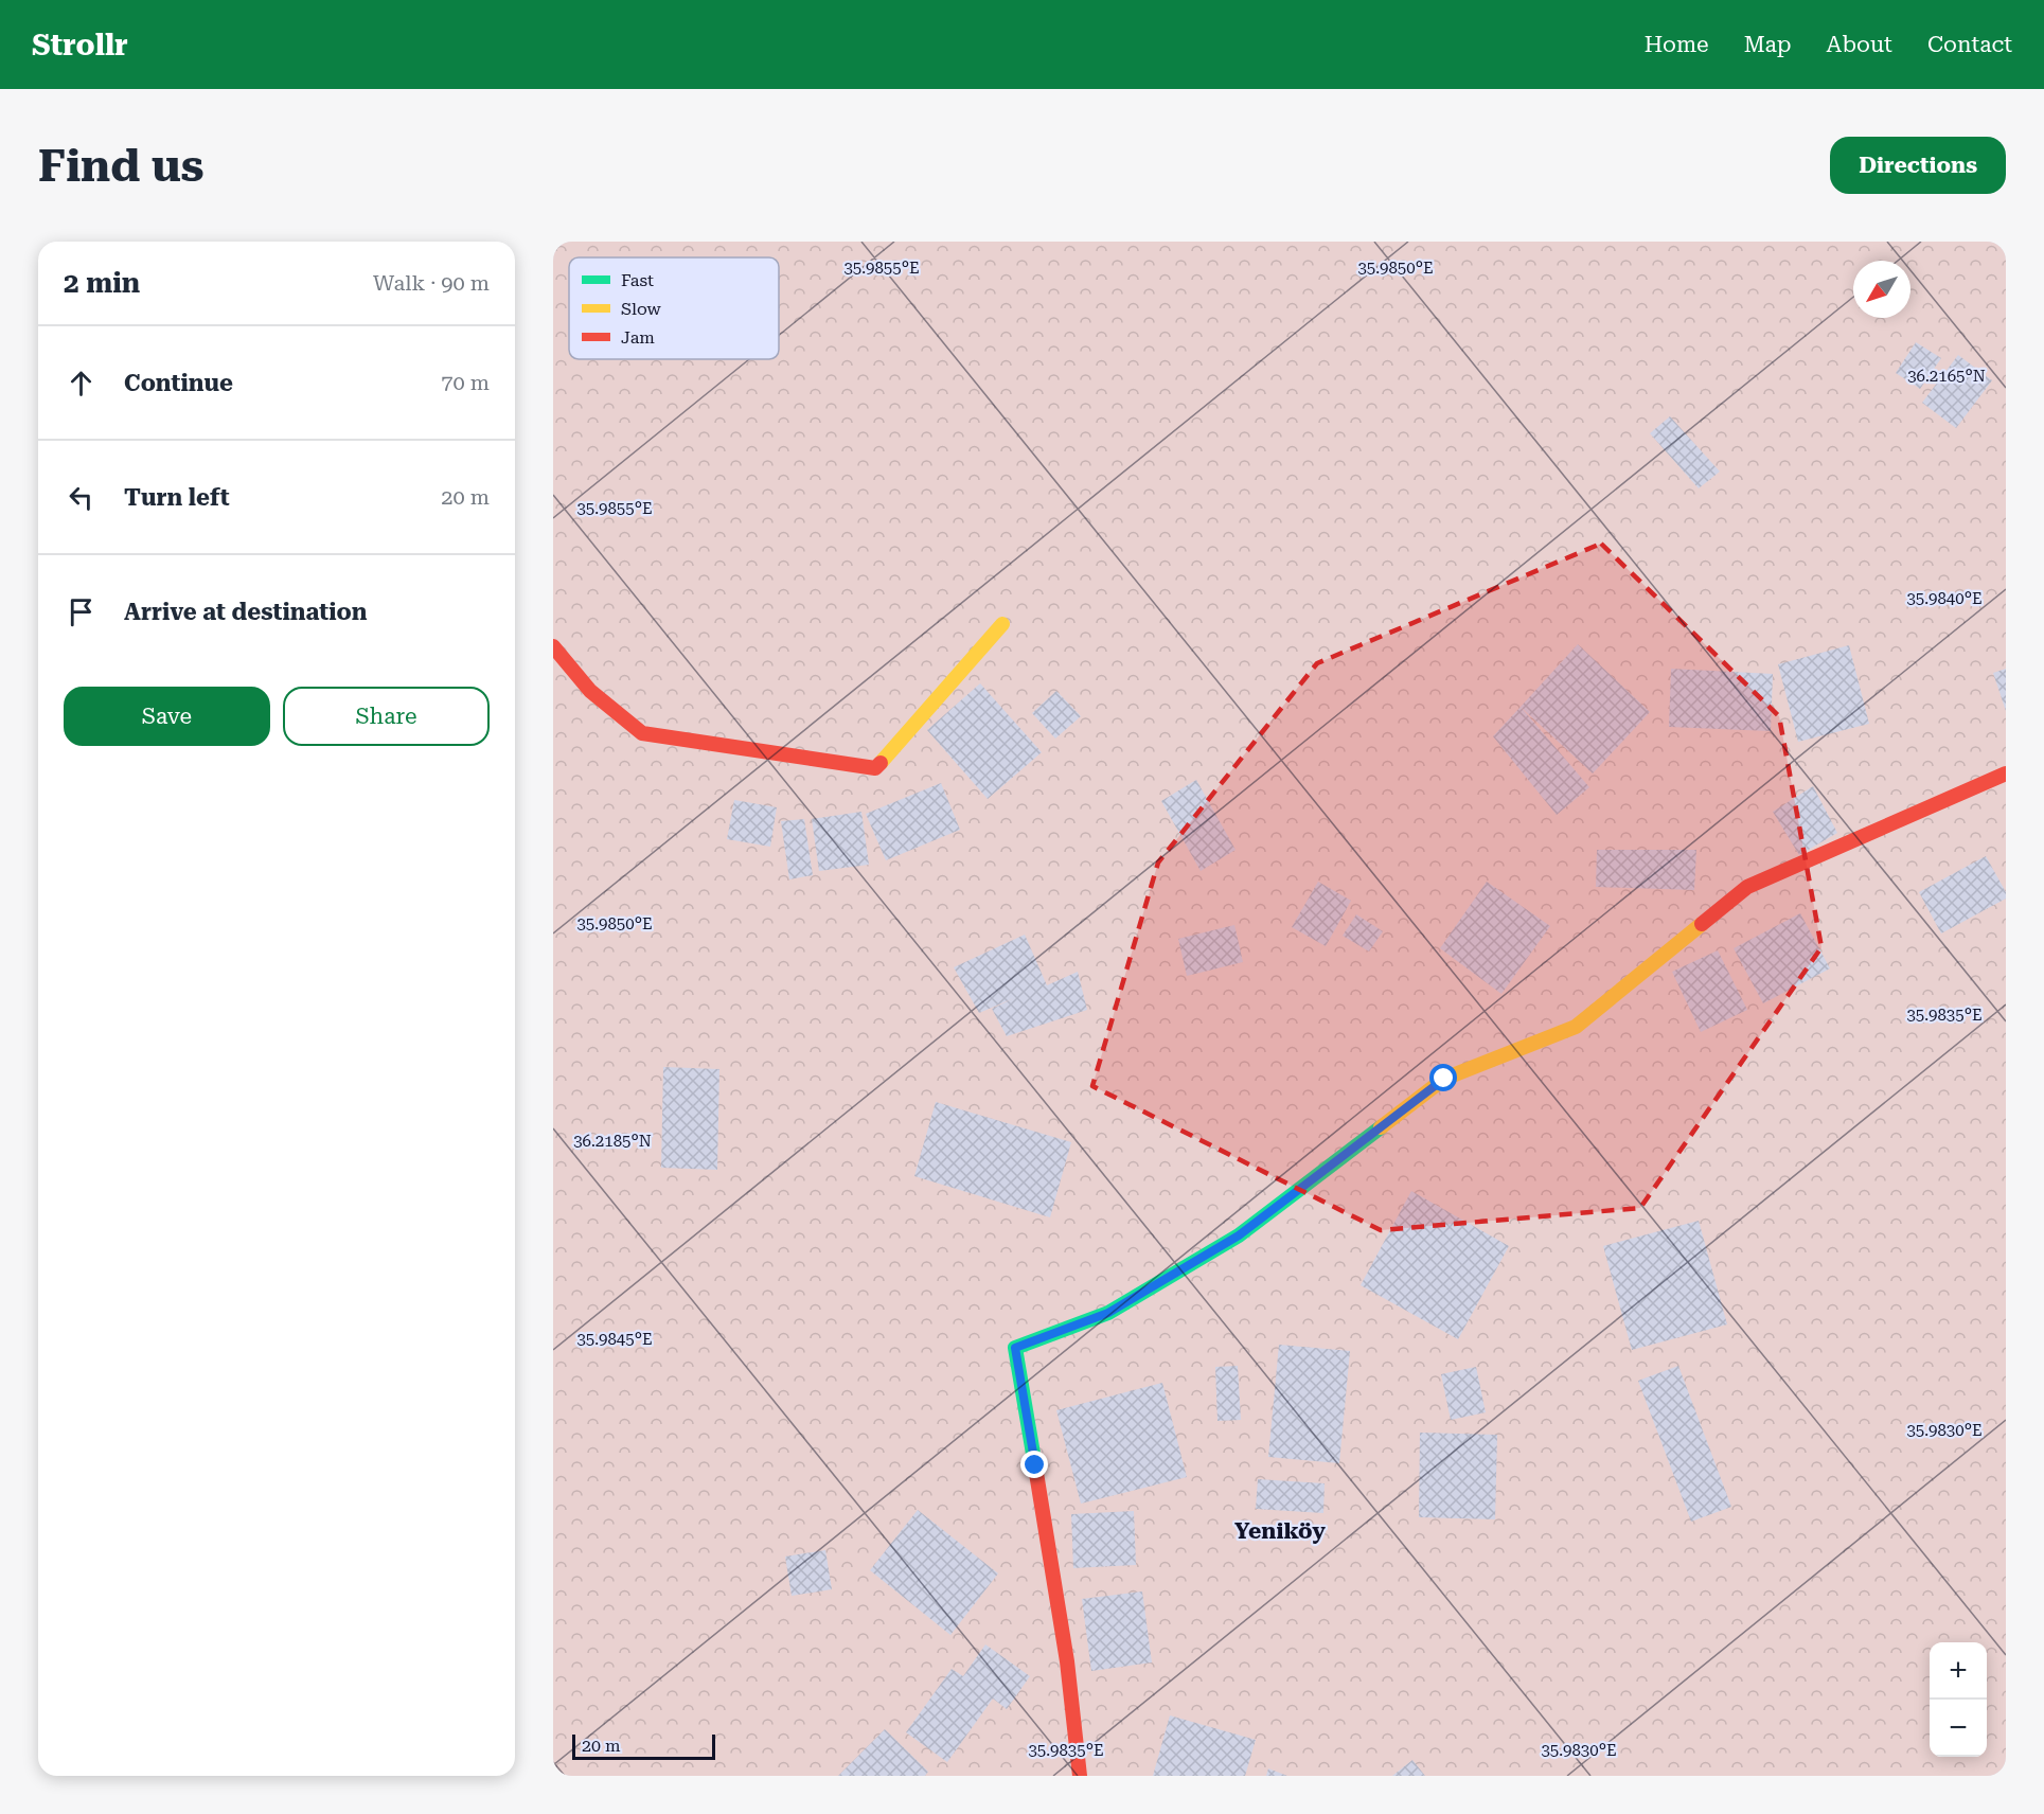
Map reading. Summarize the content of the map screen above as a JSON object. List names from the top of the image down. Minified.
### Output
{"districts":["Yeniköy"],"legend":["Fast","Slow","Jam"],"scale_bar":"20 m","north":"bottom left","page":{"header":"Strollr","nav":["Home","Map","About","Contact"],"buttons":["Directions",["Save","Share"]],"title":"Find us","heading":["2 min","Walk · 90 m"],"list":[["Continue","70 m"],["Turn left","20 m"],"Arrive at destination"],"map_buttons":["+","−"],"scale":"20 m"},"coordinates":["35.9855°E","35.9850°E","36.2165°N","35.9840°E","35.9835°E","36.2185°N","35.9845°E","35.9830°E"]}
